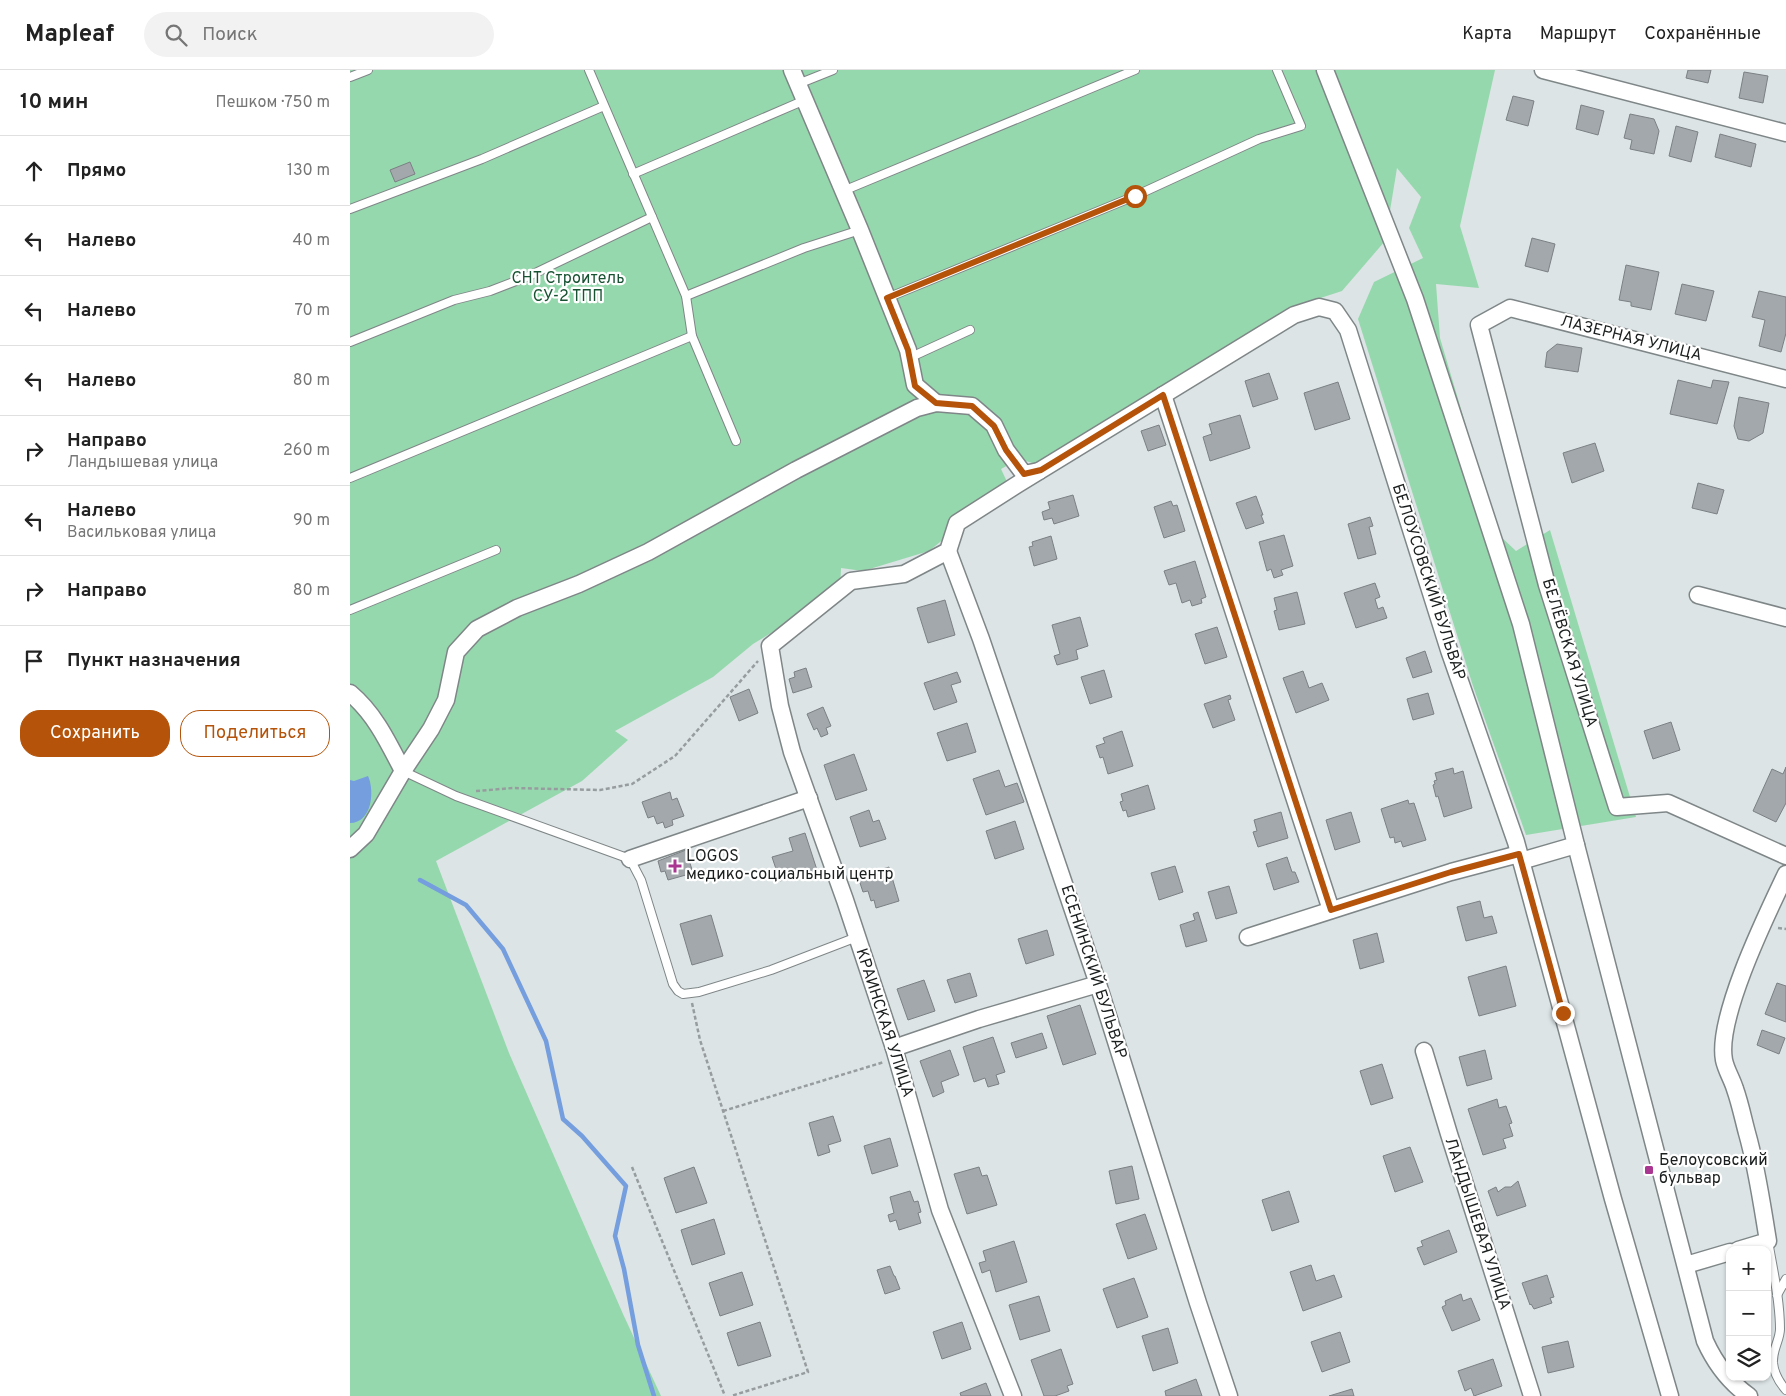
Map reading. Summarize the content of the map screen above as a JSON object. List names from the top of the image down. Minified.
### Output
{"streets":{"street":["ЛАЗЕРНАЯ УЛИЦА","БЕЛОУСОВСКИЙ БУЛЬВАР","БЕЛЁВСКАЯ УЛИЦА","ЕСЕНИНСКИЙ БУЛЬВАР","КРАИНСКАЯ УЛИЦА","ЛАНДЫШЕВАЯ УЛИЦА"]},"crossings":[["ЛАЗЕРНАЯ УЛИЦА","БЕЛЁВСКАЯ УЛИЦА"]],"parks":["СНТ Строитель СУ-2 ТПП"],"places":{"health":["LOGOS медико-социальный центр"],"transit":["Белоусовский бульвар"]},"page":{"header":"Mapleaf","search":"Поиск","nav":["Карта","Маршрут","Сохранённые"],"heading":["10 мин","Пешком · 750 m"],"list":[["Прямо","130 m"],["Налево","40 m"],["Налево","70 m"],["Налево","80 m"],["Направо","Ландышевая улица","260 m"],["Налево","Васильковая улица","90 m"],["Направо","80 m"],"Пункт назначения"],"buttons":["Сохранить","Поделиться"],"map_buttons":["+","−"]}}
